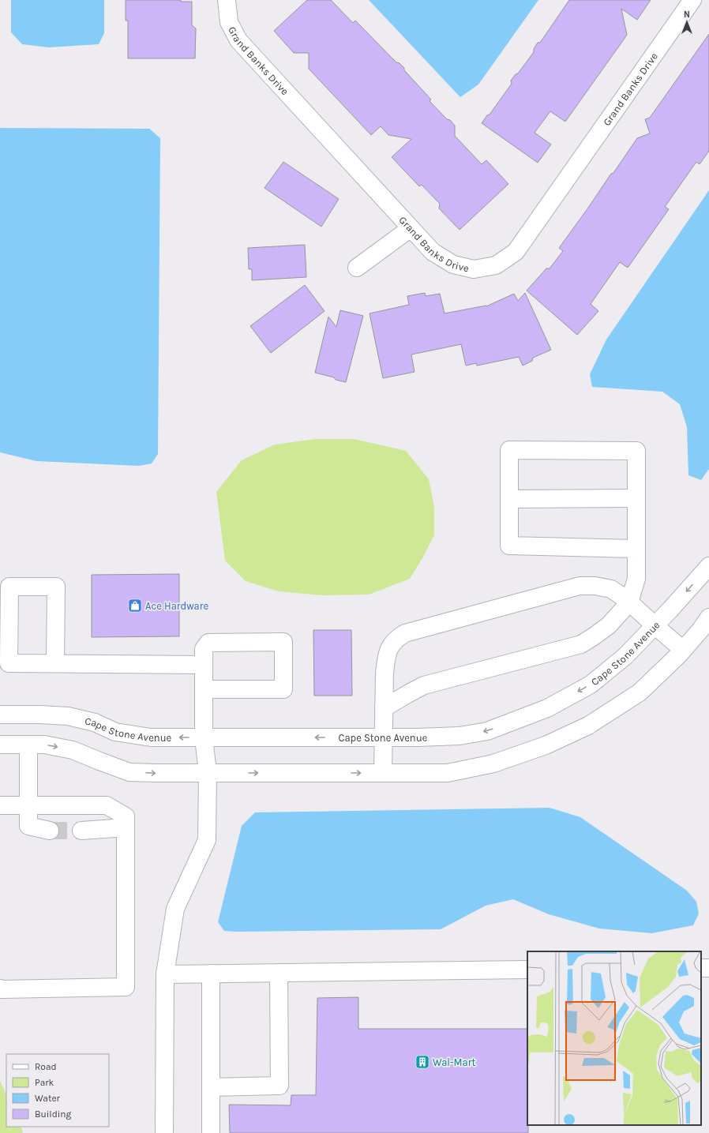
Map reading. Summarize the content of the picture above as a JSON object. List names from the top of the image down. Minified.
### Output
{"streets":{"street":["Grand Banks Drive","Cape Stone Avenue"]},"places":{"shop":["Ace Hardware"],"building":["Wal-Mart"]},"legend":["Road","Park","Water","Building"],"north":"top"}
